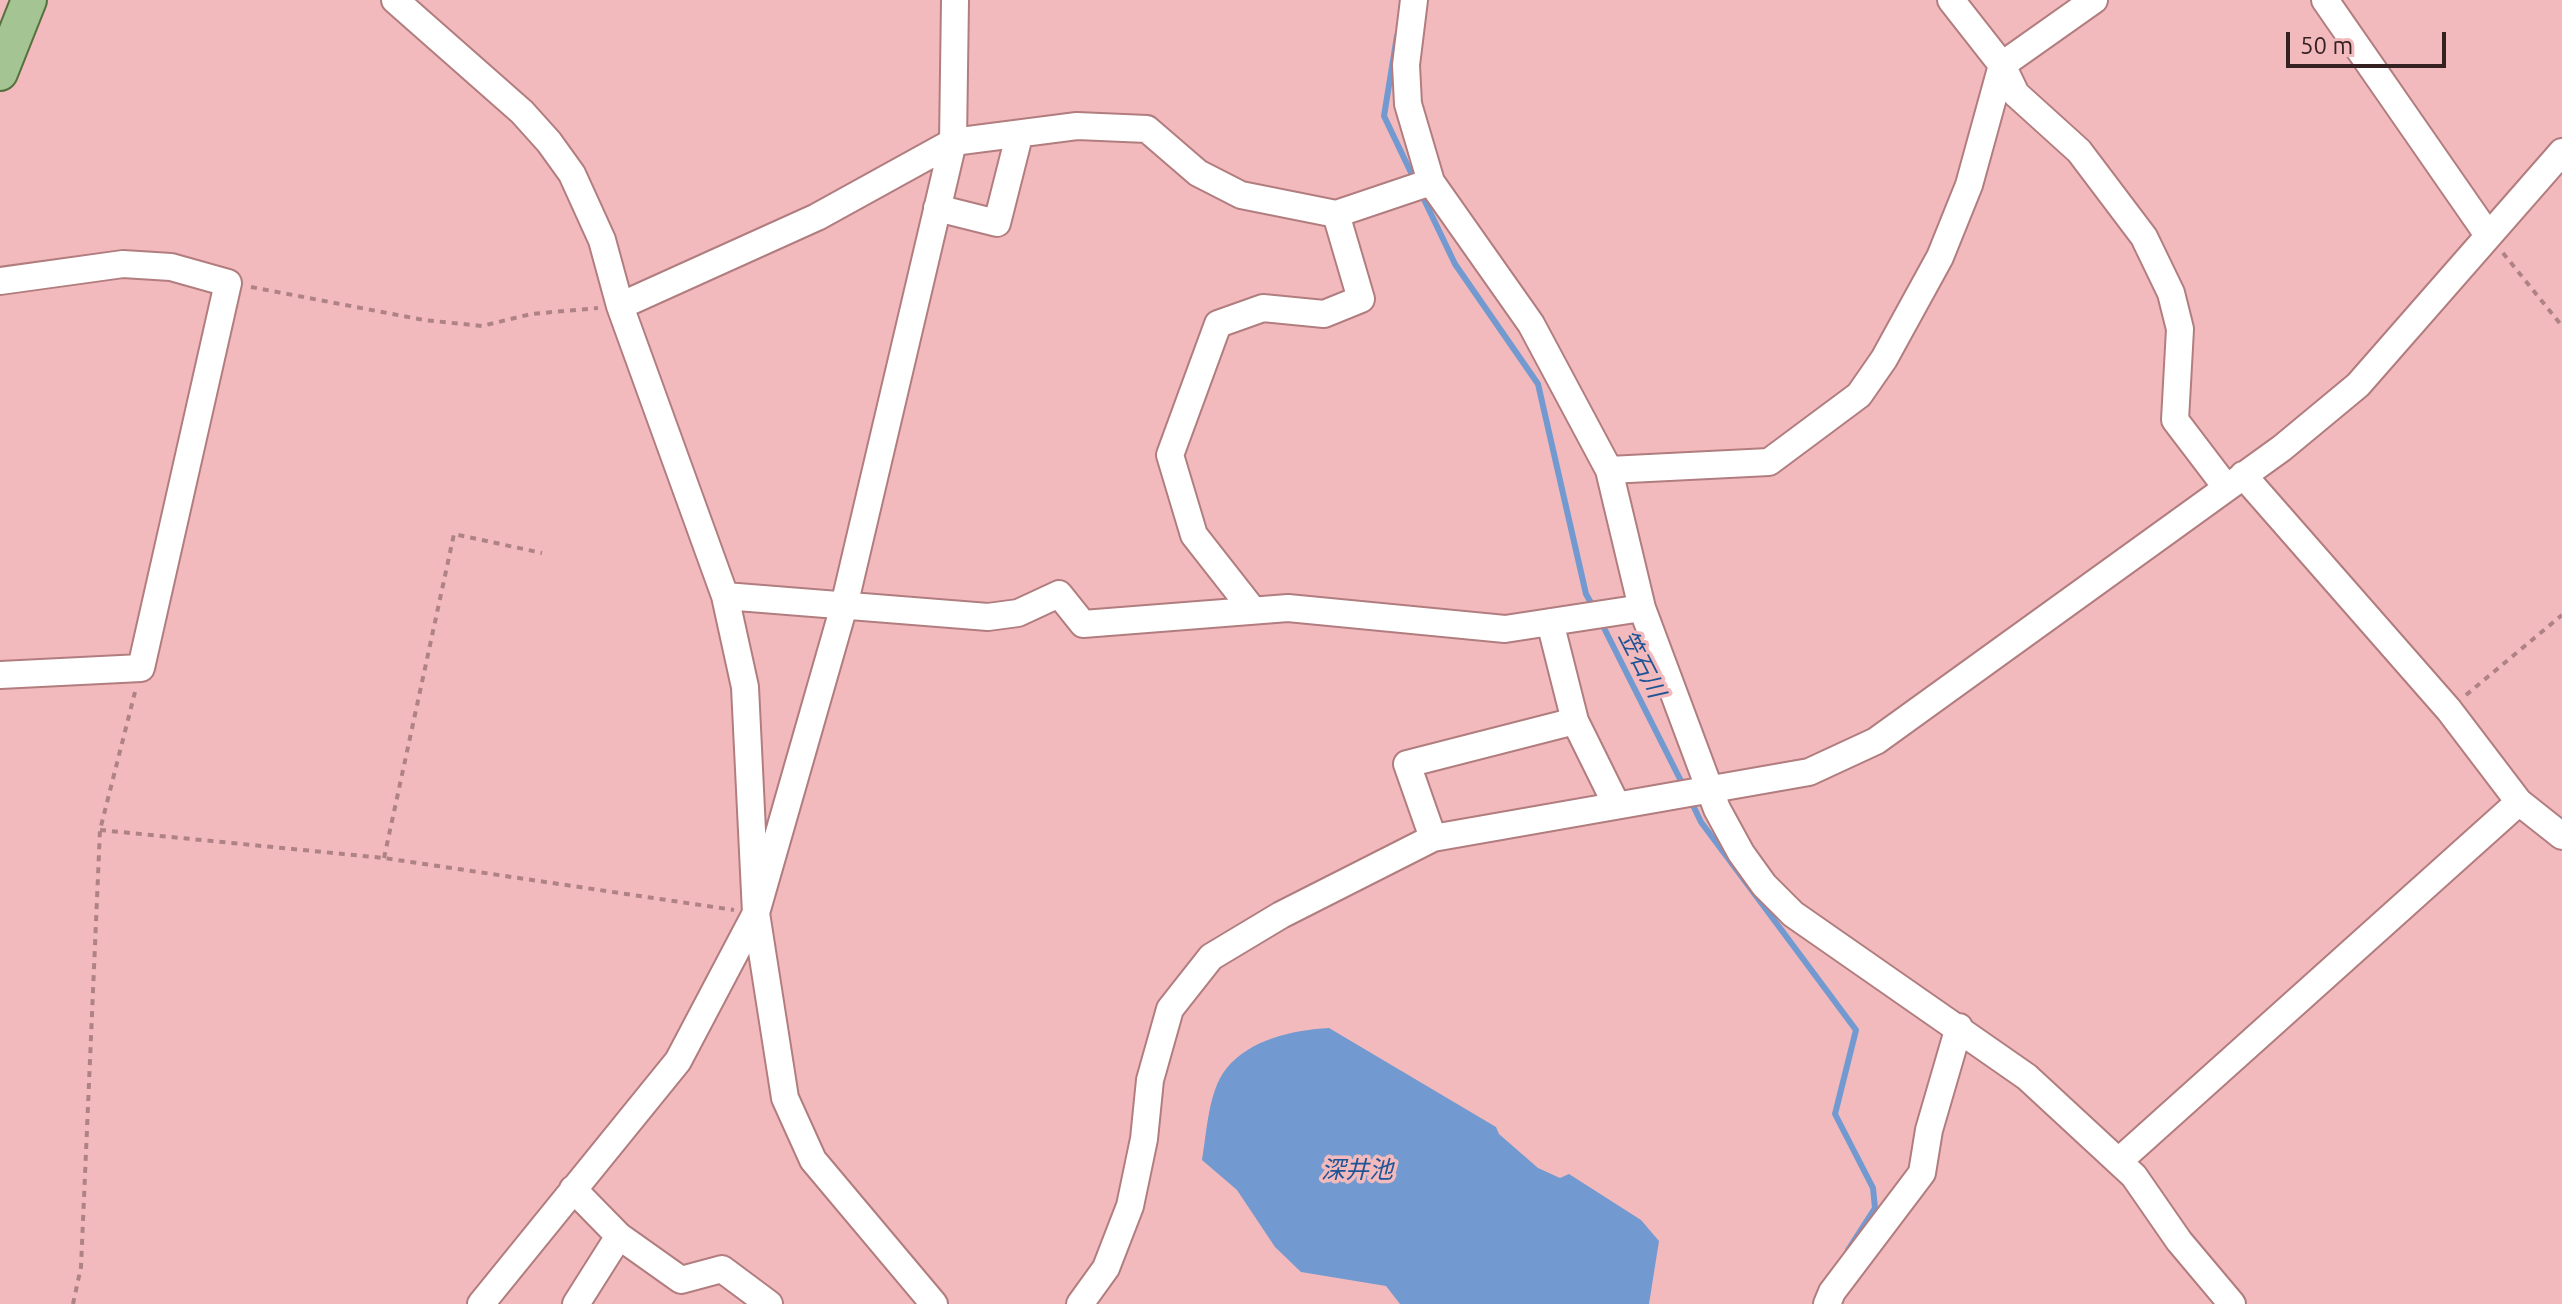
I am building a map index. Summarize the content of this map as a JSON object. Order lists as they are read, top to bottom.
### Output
{
  "water": ["笠石川", "深井池"],
  "scale_bar": "50 m"
}
